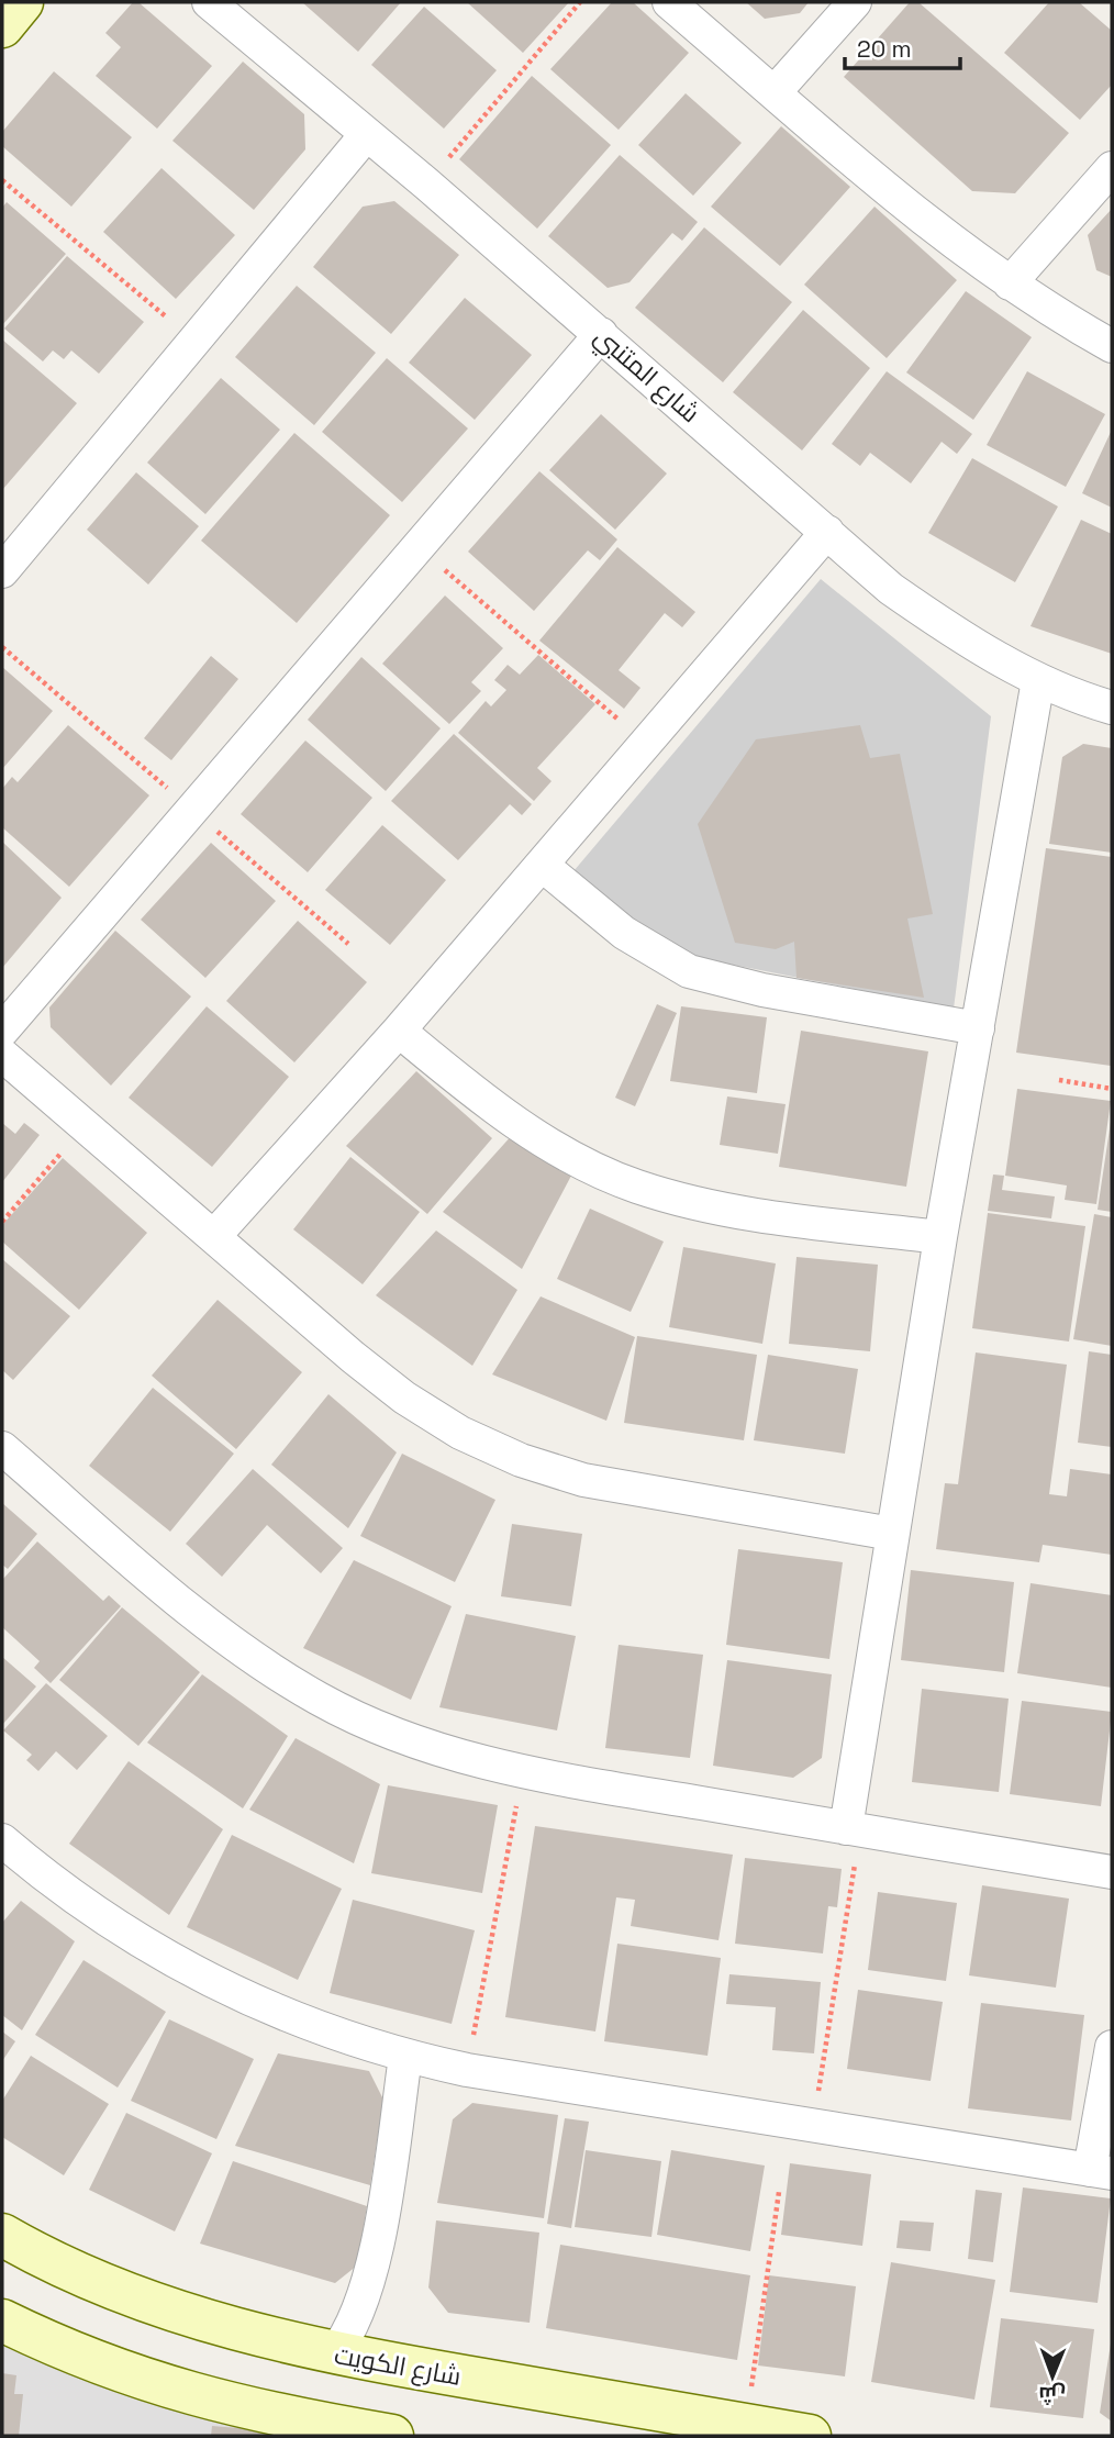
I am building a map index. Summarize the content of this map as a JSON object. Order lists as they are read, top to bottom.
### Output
{
  "streets": {
    "main road": ["شارع الكويت"],
    "street": ["شارع المتنبي"]
  },
  "scale_bar": "20 m",
  "north": "bottom"
}
